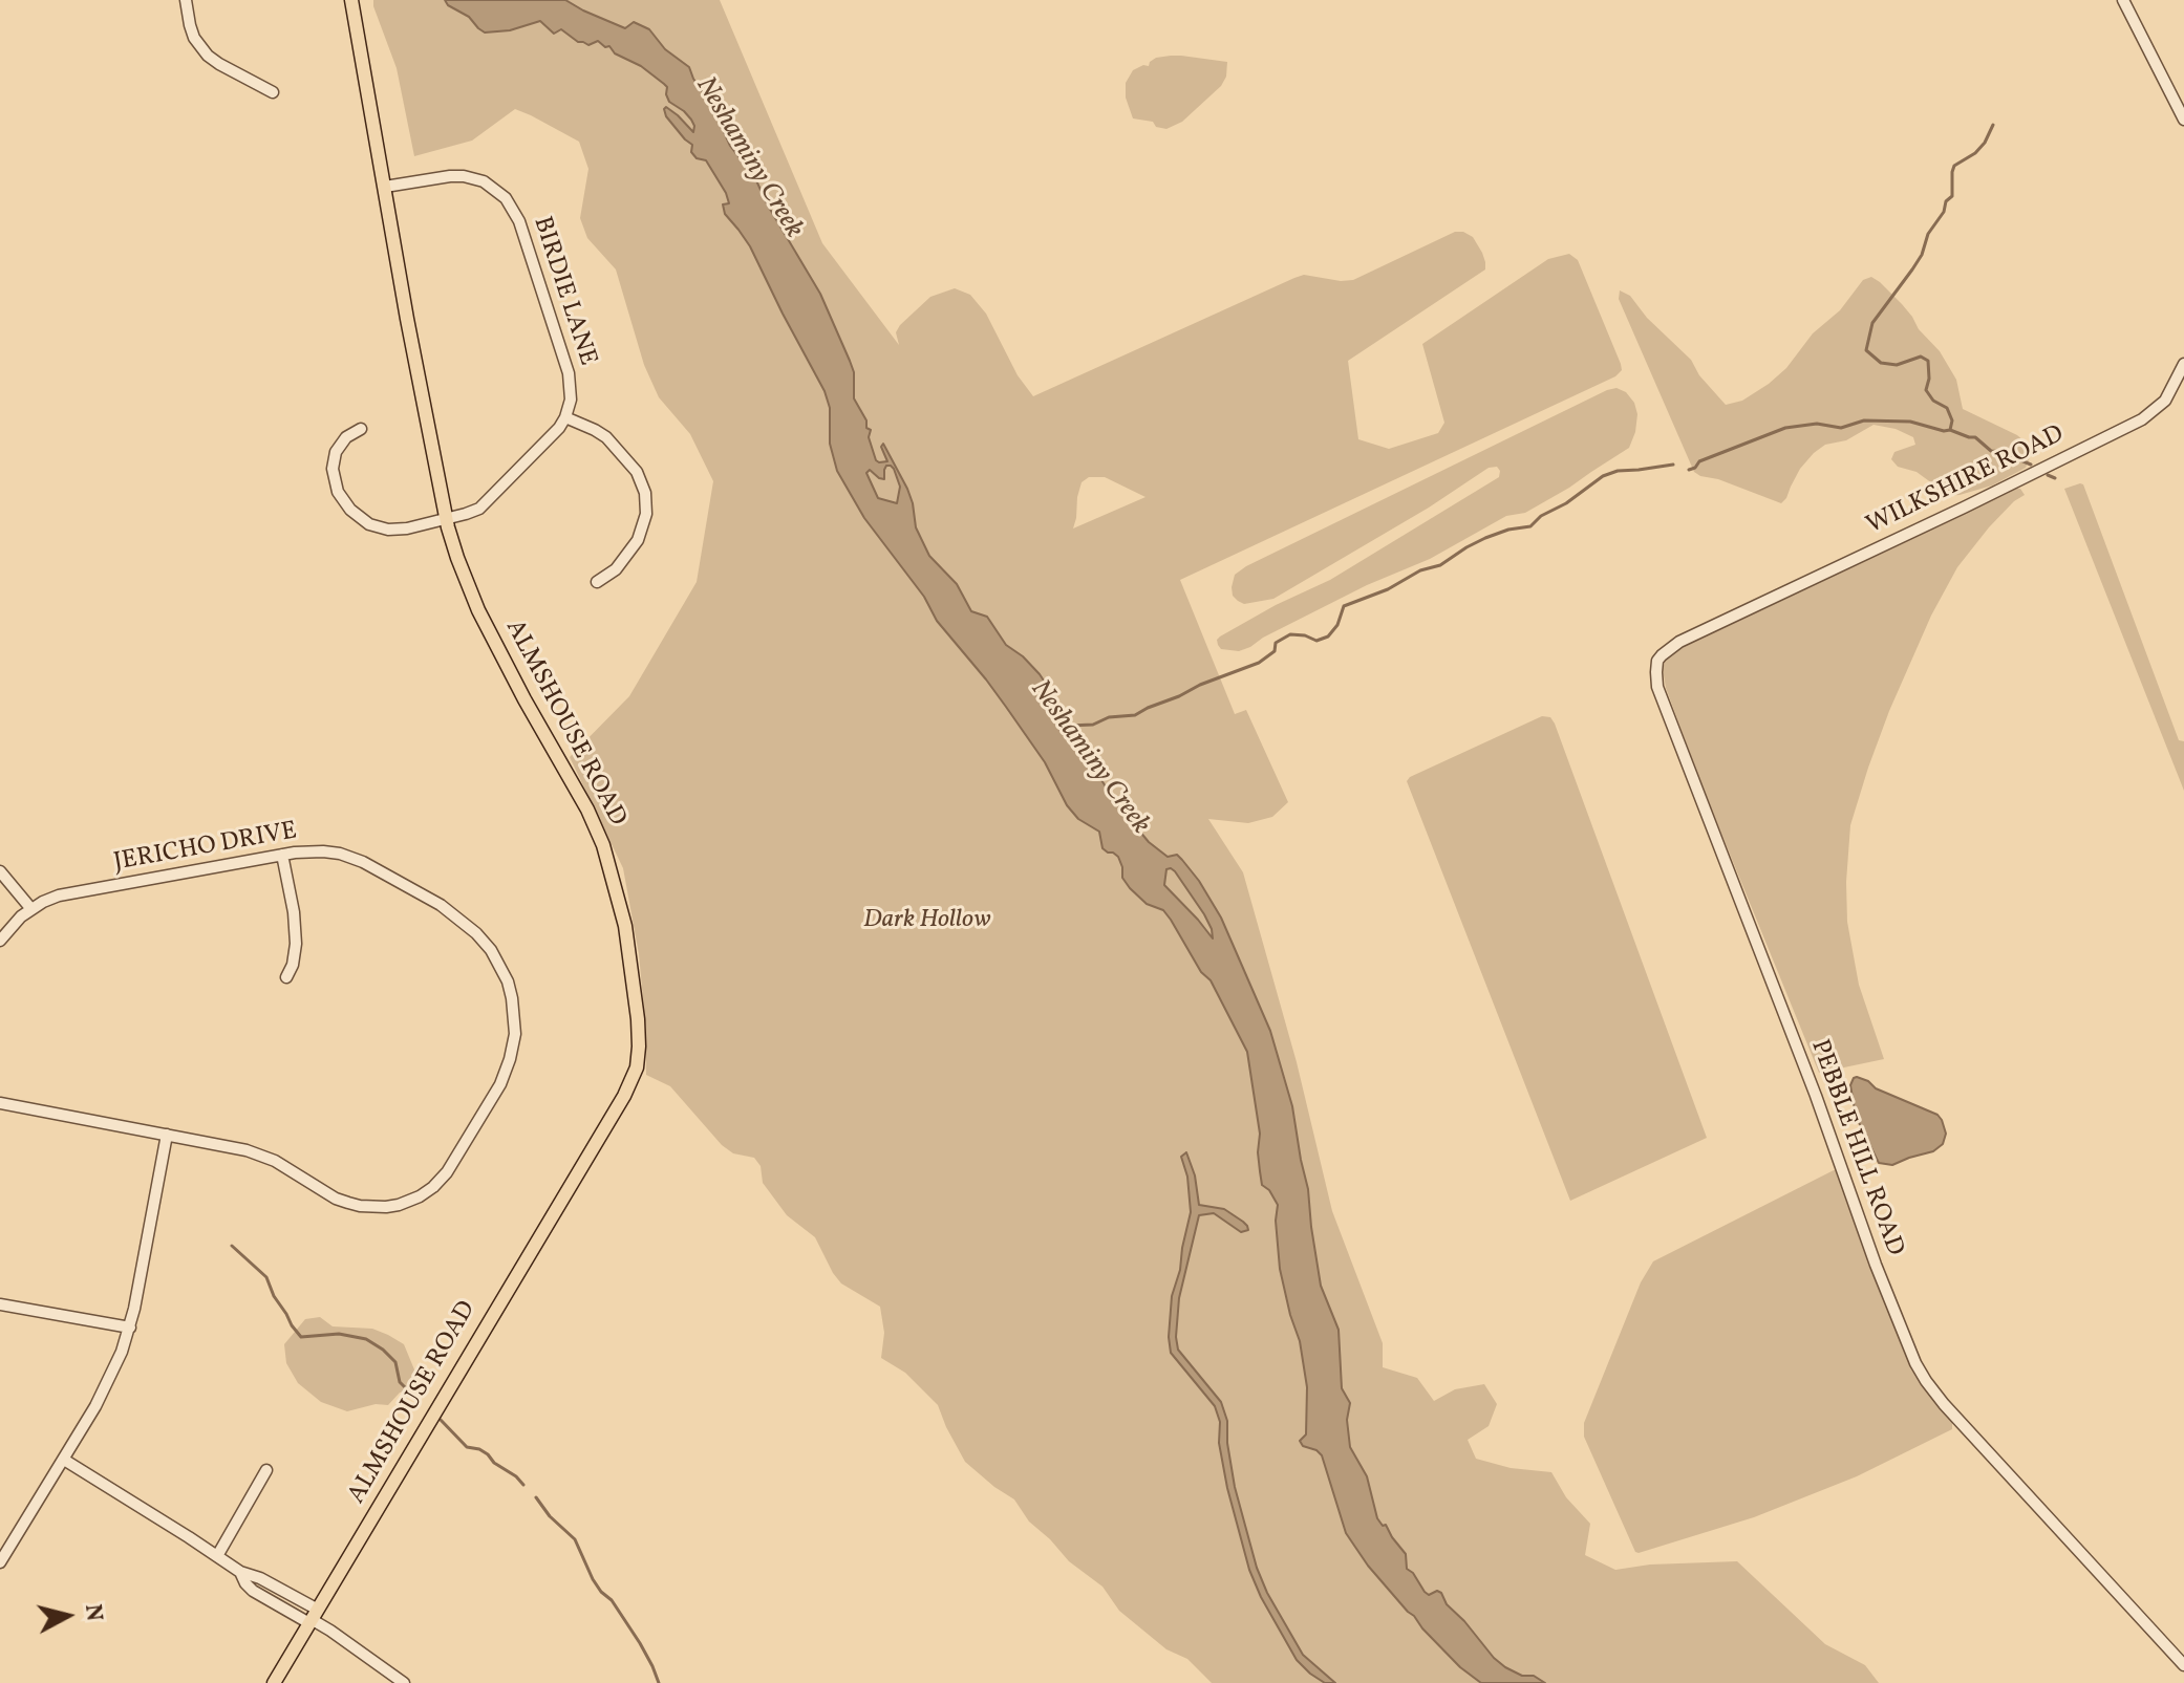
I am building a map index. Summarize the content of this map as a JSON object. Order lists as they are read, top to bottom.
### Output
{
  "streets": {
    "main road": ["ALMSHOUSE ROAD"],
    "street": [
      "BIRDIE LANE",
      "WILKSHIRE ROAD",
      "JERICHO DRIVE",
      "PEBBLE HILL ROAD"
    ]
  },
  "crossings": [
    ["BIRDIE LANE", "ALMSHOUSE ROAD"],
    ["WILKSHIRE ROAD", "PEBBLE HILL ROAD"]
  ],
  "water": ["Neshaminy Creek"],
  "parks": ["Dark Hollow"],
  "north": "right"
}
